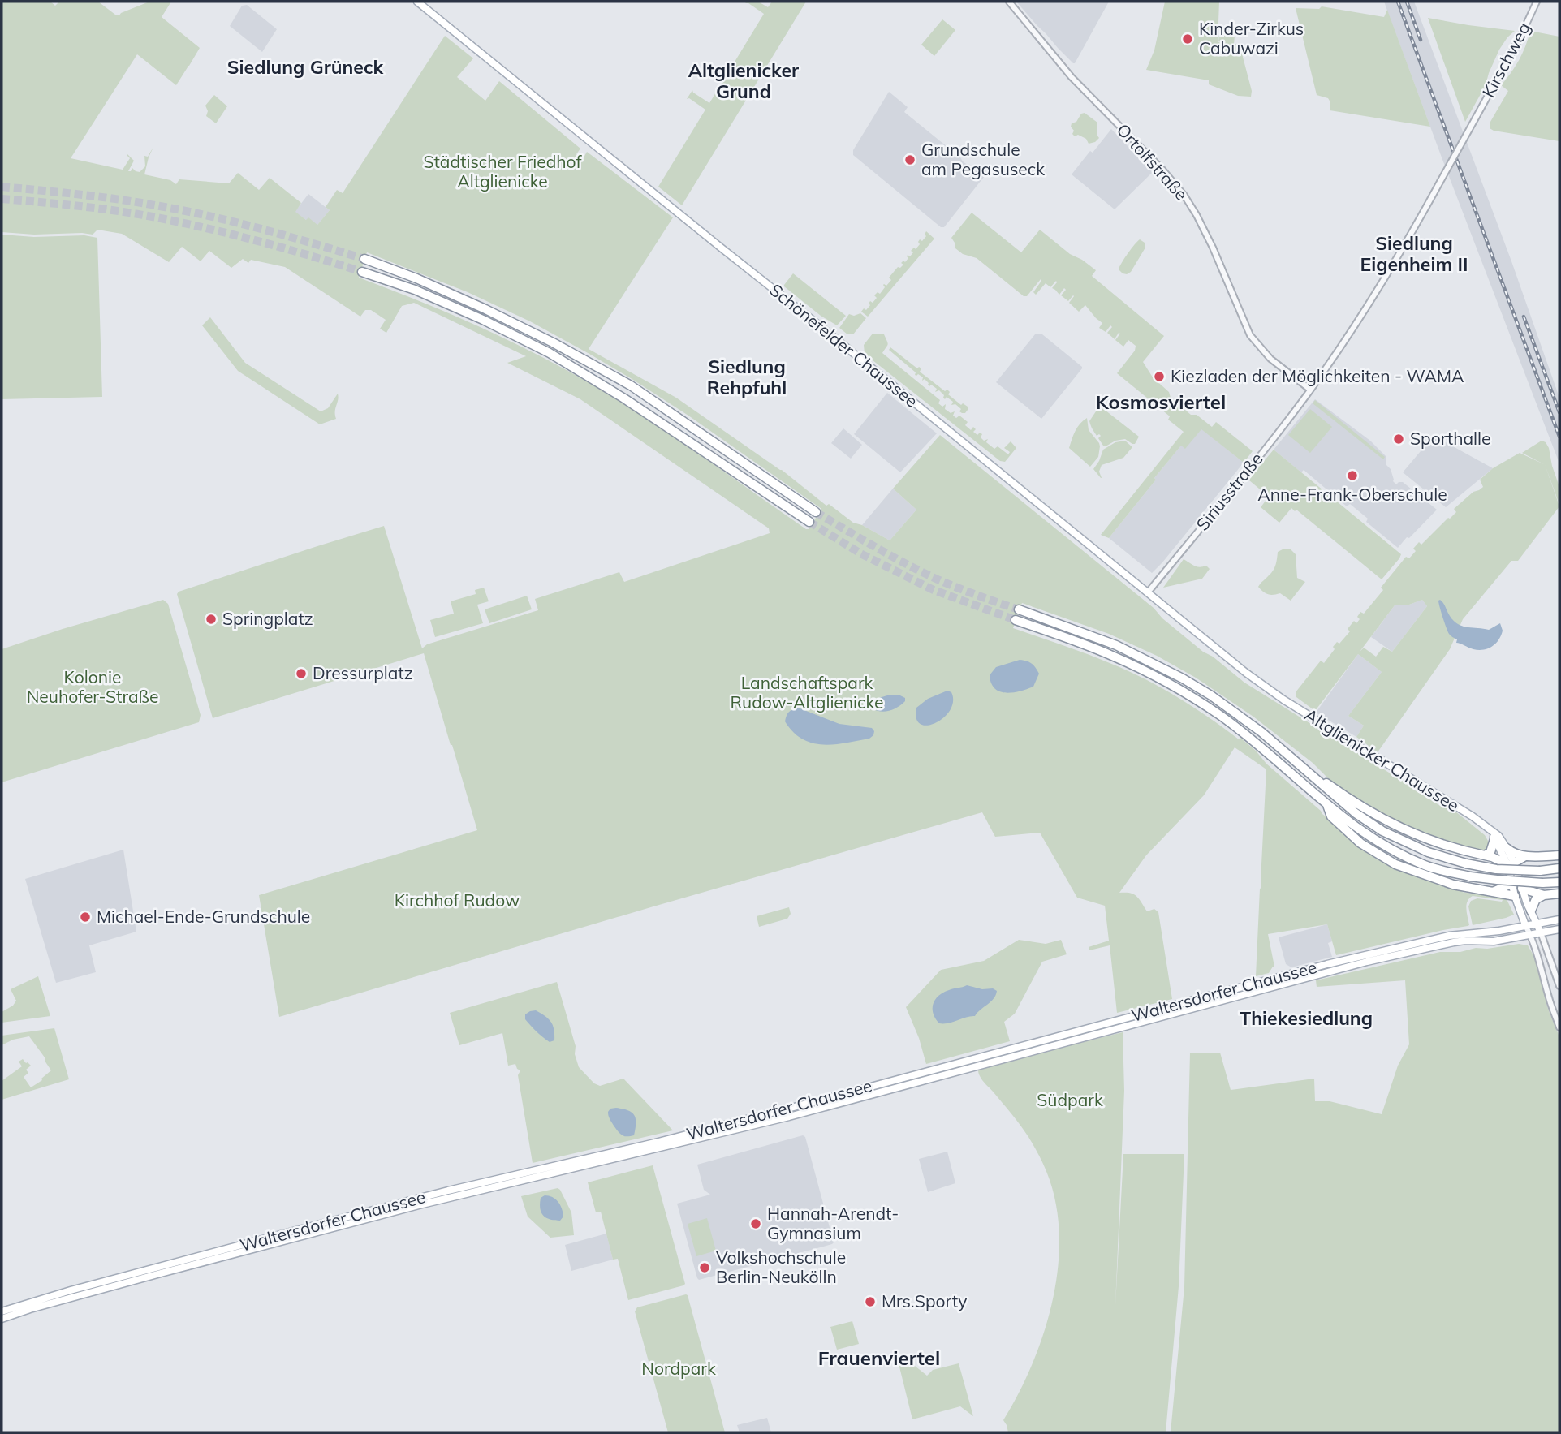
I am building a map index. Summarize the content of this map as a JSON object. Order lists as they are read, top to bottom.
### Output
{
  "streets": {
    "main road": ["Schönefelder Chaussee", "Altglienicker Chaussee", "Waltersdorfer Chaussee"],
    "street": ["Kirschweg", "Ortolfstraße", "Siriusstraße"]
  },
  "crossings": [
    ["Kirschweg", "Siriusstraße"],
    ["Ortolfstraße", "Siriusstraße"],
    ["Schönefelder Chaussee", "Siriusstraße"],
    ["Schönefelder Chaussee", "Altglienicker Chaussee"],
    ["Altglienicker Chaussee", "Waltersdorfer Chaussee"]
  ],
  "districts": [
    "Siedlung Grüneck",
    "Altglienicker Grund",
    "Siedlung Eigenheim II",
    "Siedlung Rehpfuhl",
    "Kosmosviertel",
    "Thiekesiedlung",
    "Frauenviertel"
  ],
  "parks": [
    "Städtischer Friedhof Altglienicke",
    "Kolonie Neuhofer-Straße",
    "Landschaftspark Rudow-Altglienicke",
    "Kirchhof Rudow",
    "Südpark",
    "Nordpark"
  ],
  "places": [
    "Kinder-Zirkus Cabuwazi",
    "Grundschule am Pegasuseck",
    "Kiezladen der Möglichkeiten - WAMA",
    "Sporthalle",
    "Anne-Frank-Oberschule",
    "Springplatz",
    "Dressurplatz",
    "Michael-Ende-Grundschule",
    "Hannah-Arendt- Gymnasium",
    "Volkshochschule Berlin-Neukölln",
    "Mrs.Sporty"
  ]
}
